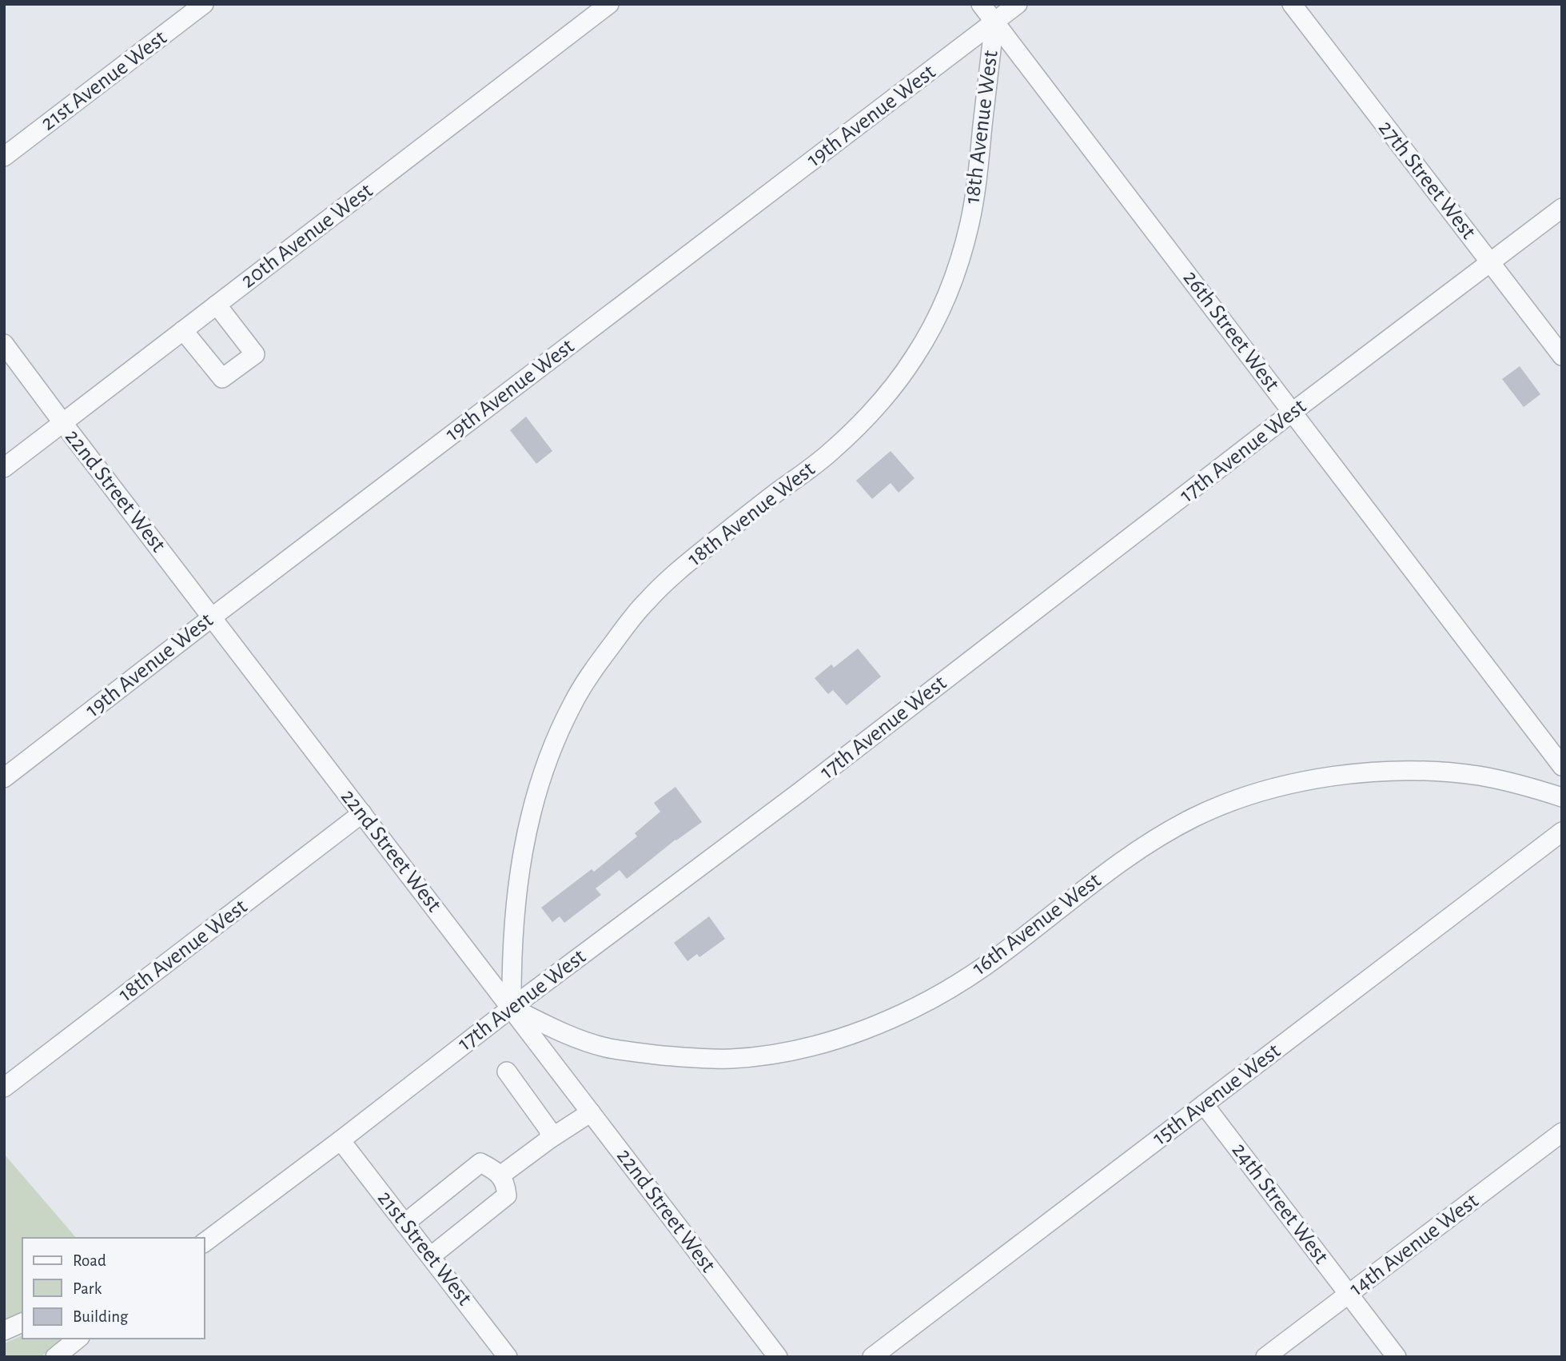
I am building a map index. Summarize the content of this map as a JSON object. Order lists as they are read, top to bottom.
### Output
{
  "streets": {
    "street": [
      "21st Avenue West",
      "19th Avenue West",
      "18th Avenue West",
      "27th Street West",
      "20th Avenue West",
      "26th Street West",
      "17th Avenue West",
      "22nd Street West",
      "16th Avenue West",
      "15th Avenue West",
      "24th Street West",
      "14th Avenue West",
      "21st Street West"
    ]
  },
  "crossings": [
    ["19th Avenue West", "18th Avenue West"],
    ["19th Avenue West", "26th Street West"],
    ["19th Avenue West", "22nd Street West"],
    ["18th Avenue West", "26th Street West"],
    ["18th Avenue West", "17th Avenue West"],
    ["18th Avenue West", "22nd Street West"],
    ["18th Avenue West", "16th Avenue West"],
    ["27th Street West", "17th Avenue West"],
    ["20th Avenue West", "22nd Street West"],
    ["26th Street West", "17th Avenue West"],
    ["17th Avenue West", "22nd Street West"],
    ["17th Avenue West", "16th Avenue West"],
    ["17th Avenue West", "21st Street West"],
    ["22nd Street West", "16th Avenue West"],
    ["15th Avenue West", "24th Street West"],
    ["24th Street West", "14th Avenue West"]
  ],
  "legend": ["Road", "Park", "Building"]
}
